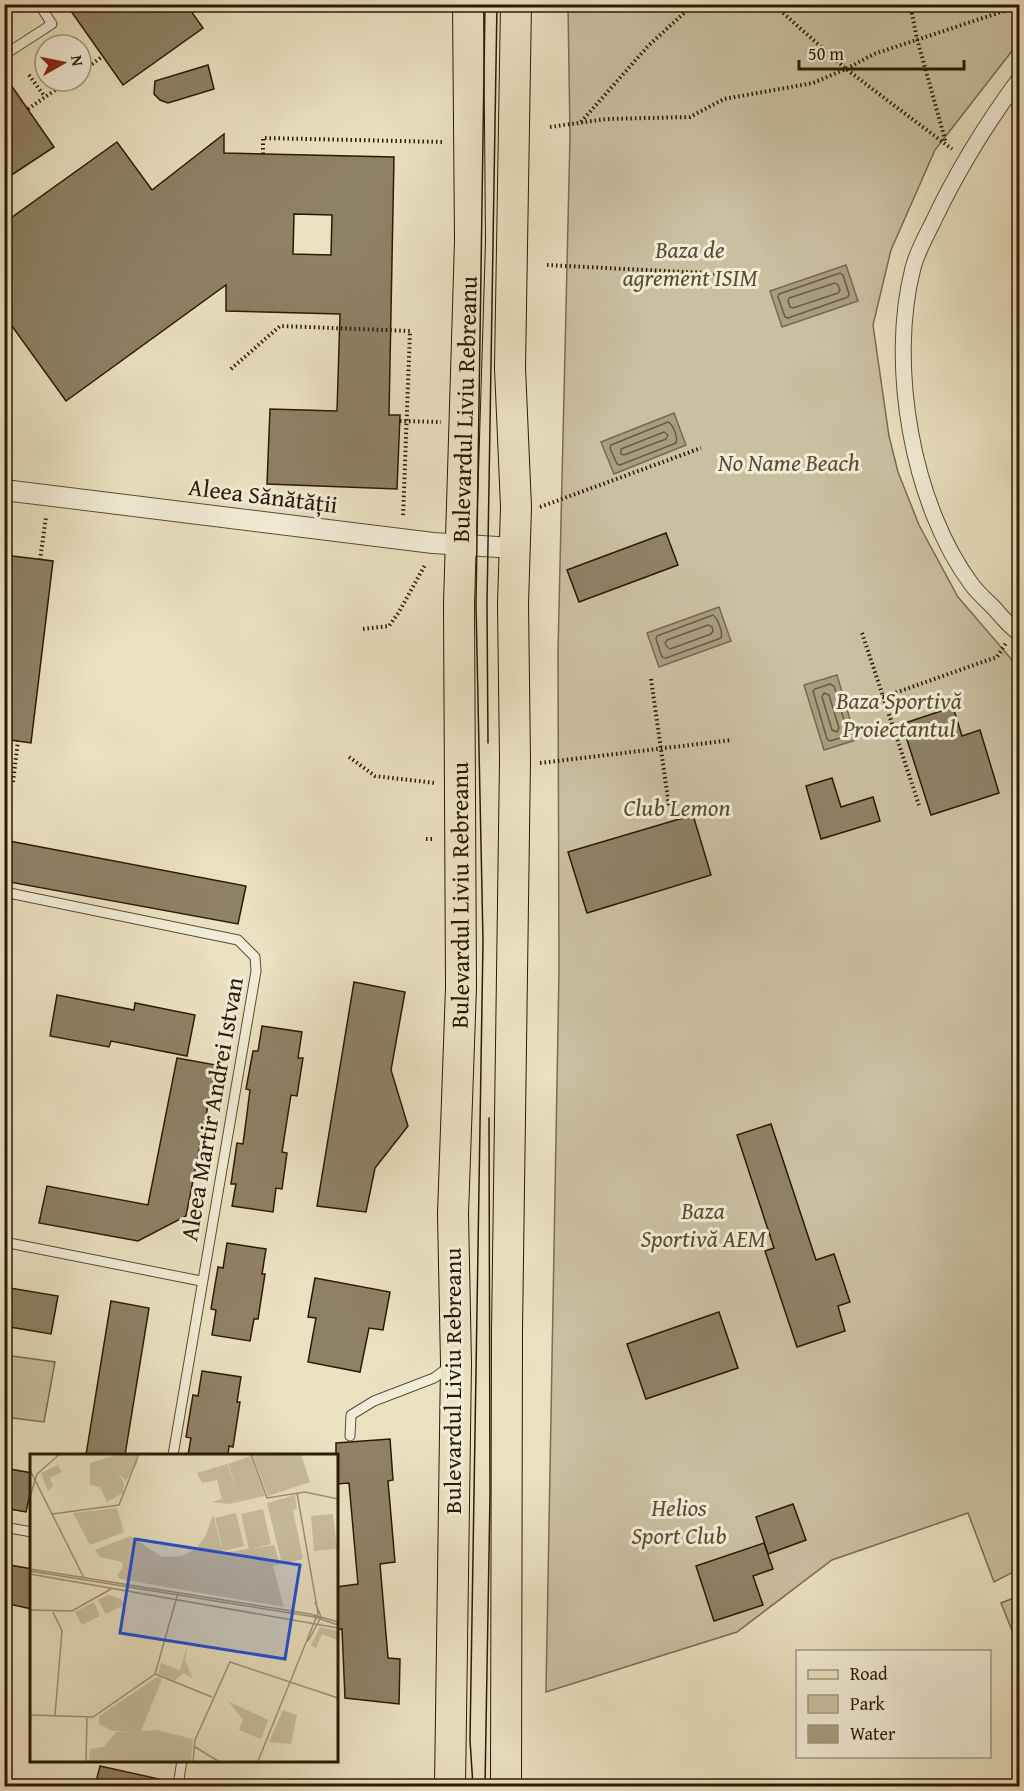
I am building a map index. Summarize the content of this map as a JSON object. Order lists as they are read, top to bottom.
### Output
{
  "streets": {
    "main road": ["Bulevardul Liviu Rebreanu"],
    "street": ["Aleea Sănătății"],
    "lane": ["Aleea Martir Andrei Istvan"]
  },
  "crossings": [
    ["Bulevardul Liviu Rebreanu", "Aleea Sănătății"]
  ],
  "parks": [
    "Baza de agrement ISIM",
    "No Name Beach",
    "Baza Sportivă Proiectantul",
    "Club Lemon",
    "Baza Sportivă AEM",
    "Helios Sport Club"
  ],
  "legend": ["Road", "Park", "Water"],
  "scale_bar": "50 m",
  "north": "right"
}
